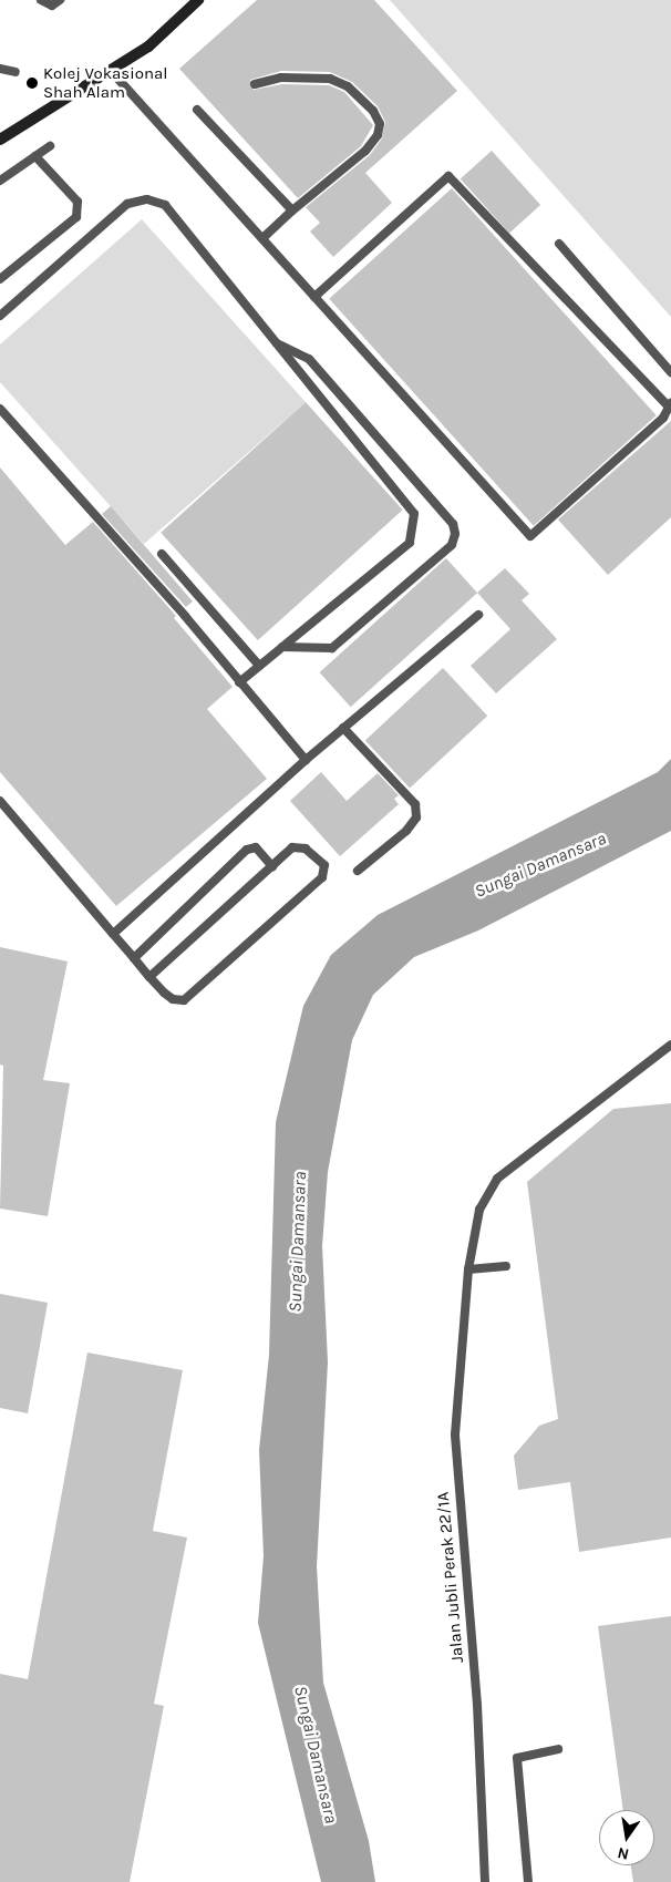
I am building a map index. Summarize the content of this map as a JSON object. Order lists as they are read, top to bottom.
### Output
{
  "streets": {
    "lane": ["Jalan Jubli Perak 22/1A"]
  },
  "water": ["Sungai Damansara"],
  "places": ["Kolej Vokasional Shah Alam"],
  "north": "bottom"
}
